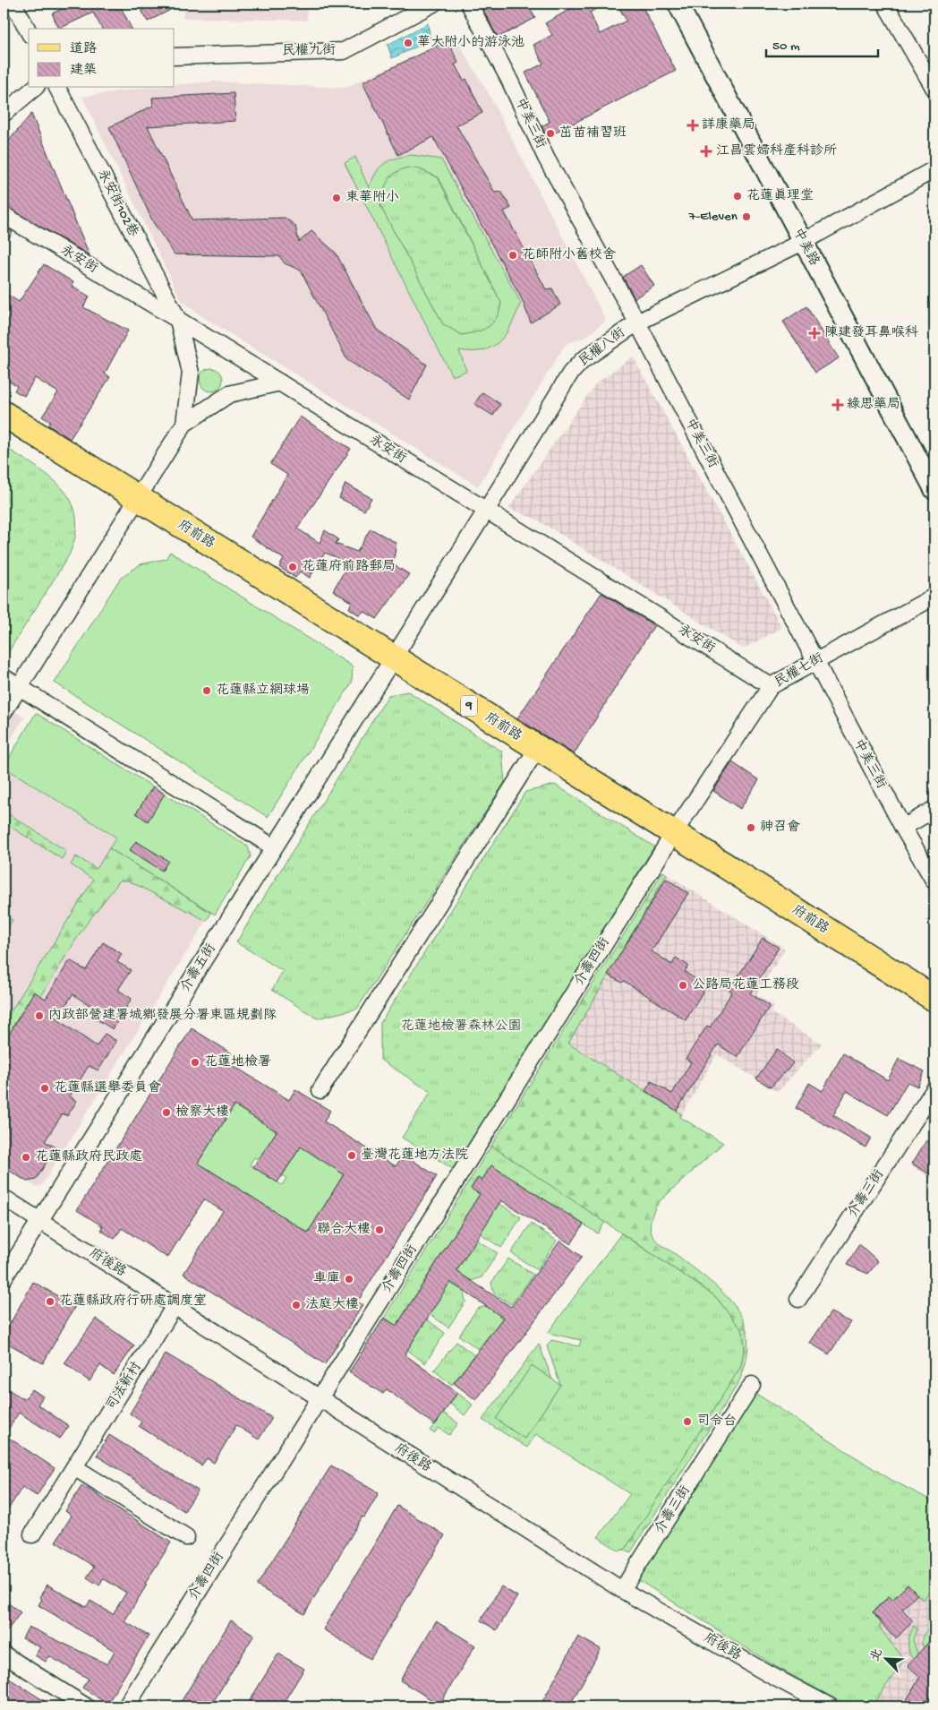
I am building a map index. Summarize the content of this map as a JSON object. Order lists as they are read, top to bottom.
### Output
{
  "streets": {
    "main road": ["府前路", "9"],
    "street": [
      "民權九街",
      "中美三街",
      "永安街102巷",
      "中美路",
      "永安街",
      "民權八街",
      "民權七街",
      "介壽四街",
      "介壽五街",
      "介壽三街",
      "府後路",
      "司法新村"
    ]
  },
  "crossings": [
    ["中美三街", "民權八街"],
    ["中美三街", "民權七街"],
    ["永安街102巷", "永安街"],
    ["中美路", "民權八街"],
    ["永安街", "民權八街"],
    ["永安街", "民權七街"],
    ["民權八街", "府前路"],
    ["民權八街", "介壽五街"],
    ["府前路", "民權七街"],
    ["府前路", "介壽四街"],
    ["府前路", "介壽五街"],
    ["民權七街", "介壽四街"],
    ["介壽四街", "府後路"],
    ["介壽五街", "府後路"],
    ["介壽三街", "府後路"],
    ["府後路", "司法新村"]
  ],
  "parks": ["花蓮地檢署森林公園"],
  "places": {
    "other": [
      "華大附小的游泳池",
      "茁苗補習班",
      "花蓮真理堂",
      "東華附小",
      "7-Eleven",
      "花師附小舊校舍",
      "花蓮府前路郵局",
      "花蓮縣立網球場",
      "神召會",
      "公路局花蓮工務段",
      "內政部營建署城鄉發展分署東區規劃隊",
      "花蓮地檢署",
      "花蓮縣選舉委員會",
      "檢察大樓",
      "臺灣花蓮地方法院",
      "花蓮縣政府民政處",
      "聯合大樓",
      "車庫",
      "花蓮縣政府行研處調度室",
      "法庭大樓",
      "司令台"
    ],
    "health": [
      "詳康藥局",
      "江昌雲婦科產科診所",
      "陳建發耳鼻喉科",
      "綠思藥局"
    ]
  },
  "legend": ["道路", "建築"],
  "scale_bar": "50 m",
  "north": "top left"
}
